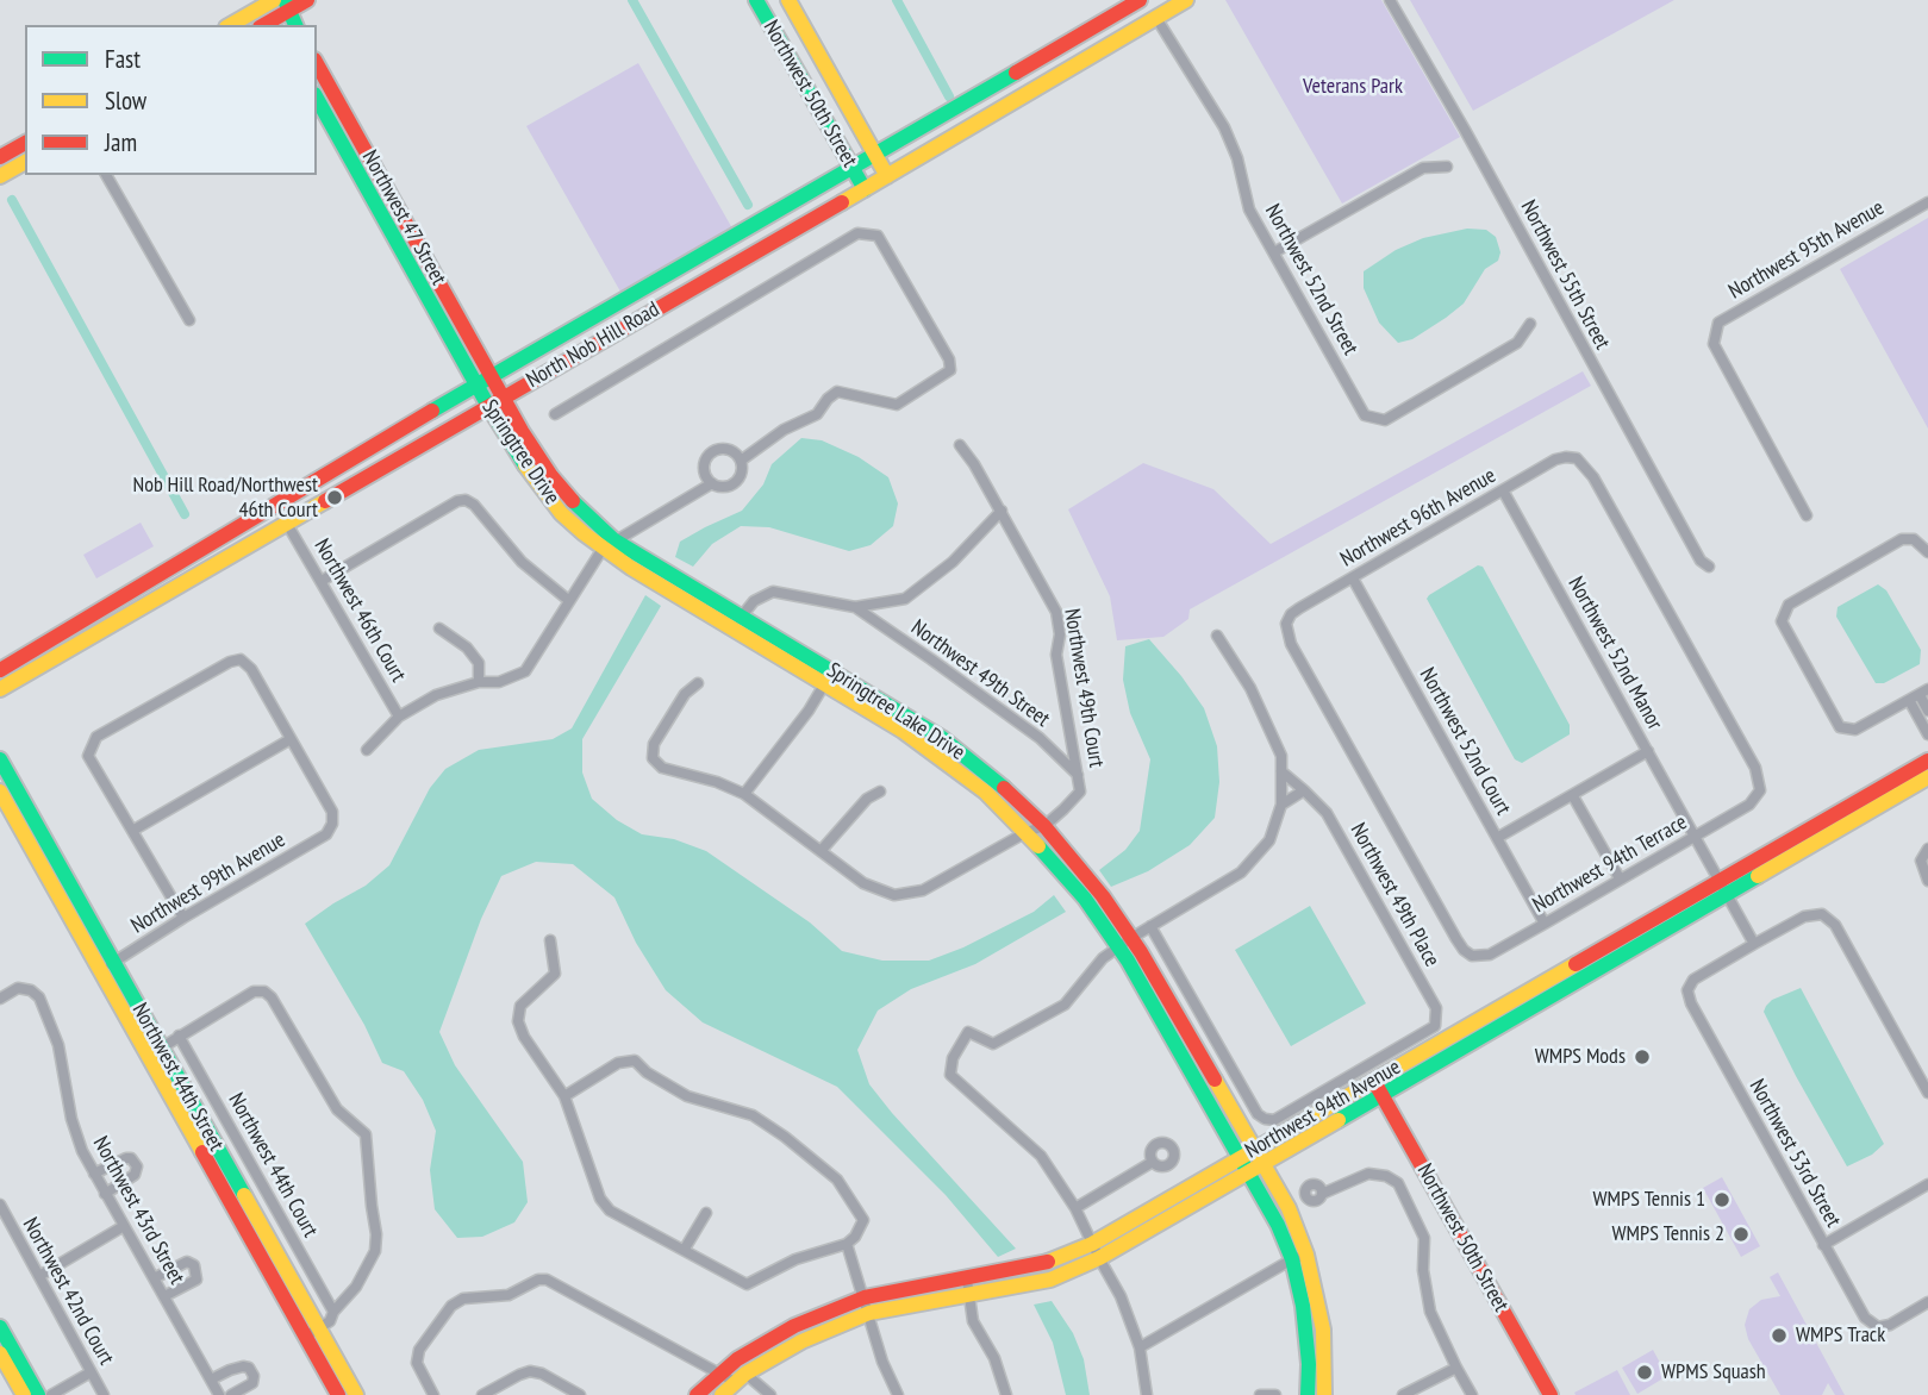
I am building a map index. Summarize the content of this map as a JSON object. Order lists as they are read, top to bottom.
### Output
{
  "streets": {
    "street": [
      "Northwest 50th Street",
      "Northwest 47 Street",
      "Northwest 95th Avenue",
      "Northwest 55th Street",
      "Northwest 52nd Street",
      "North Nob Hill Road",
      "Springtree Drive",
      "Northwest 96th Avenue",
      "Northwest 46th Court",
      "Northwest 52nd Manor",
      "Northwest 49th Street",
      "Northwest 49th Court",
      "Springtree Lake Drive",
      "Northwest 52nd Court",
      "Northwest 94th Terrace",
      "Northwest 99th Avenue",
      "Northwest 49th Place",
      "Northwest 44th Street",
      "Northwest 94th Avenue",
      "Northwest 53rd Street",
      "Northwest 44th Court",
      "Northwest 43rd Street",
      "Northwest 42nd Court"
    ]
  },
  "crossings": [
    ["Northwest 50th Street", "North Nob Hill Road"],
    ["Northwest 50th Street", "Northwest 94th Avenue"],
    ["Northwest 47 Street", "North Nob Hill Road"],
    ["Northwest 47 Street", "Springtree Drive"],
    ["Northwest 47 Street", "Springtree Lake Drive"],
    ["Northwest 52nd Street", "North Nob Hill Road"],
    ["North Nob Hill Road", "Springtree Drive"],
    ["North Nob Hill Road", "Northwest 46th Court"],
    ["North Nob Hill Road", "Springtree Lake Drive"],
    ["Springtree Drive", "Springtree Lake Drive"],
    ["Northwest 96th Avenue", "Northwest 52nd Manor"],
    ["Northwest 96th Avenue", "Northwest 52nd Court"],
    ["Northwest 96th Avenue", "Northwest 94th Terrace"],
    ["Northwest 52nd Manor", "Northwest 94th Terrace"],
    ["Northwest 52nd Manor", "Northwest 94th Avenue"],
    ["Northwest 52nd Manor", "Northwest 53rd Street"],
    ["Northwest 49th Street", "Northwest 49th Court"],
    ["Northwest 49th Court", "Springtree Lake Drive"],
    ["Springtree Lake Drive", "Northwest 94th Avenue"],
    ["Northwest 52nd Court", "Northwest 94th Terrace"],
    ["Northwest 99th Avenue", "Northwest 44th Street"]
  ],
  "parks": ["Veterans Park"],
  "places": [
    "Nob Hill Road/Northwest 46th Court",
    "WMPS Mods",
    "WMPS Tennis 1",
    "WMPS Tennis 2",
    "WMPS Track",
    "WPMS Squash"
  ],
  "legend": ["Fast", "Slow", "Jam"]
}
